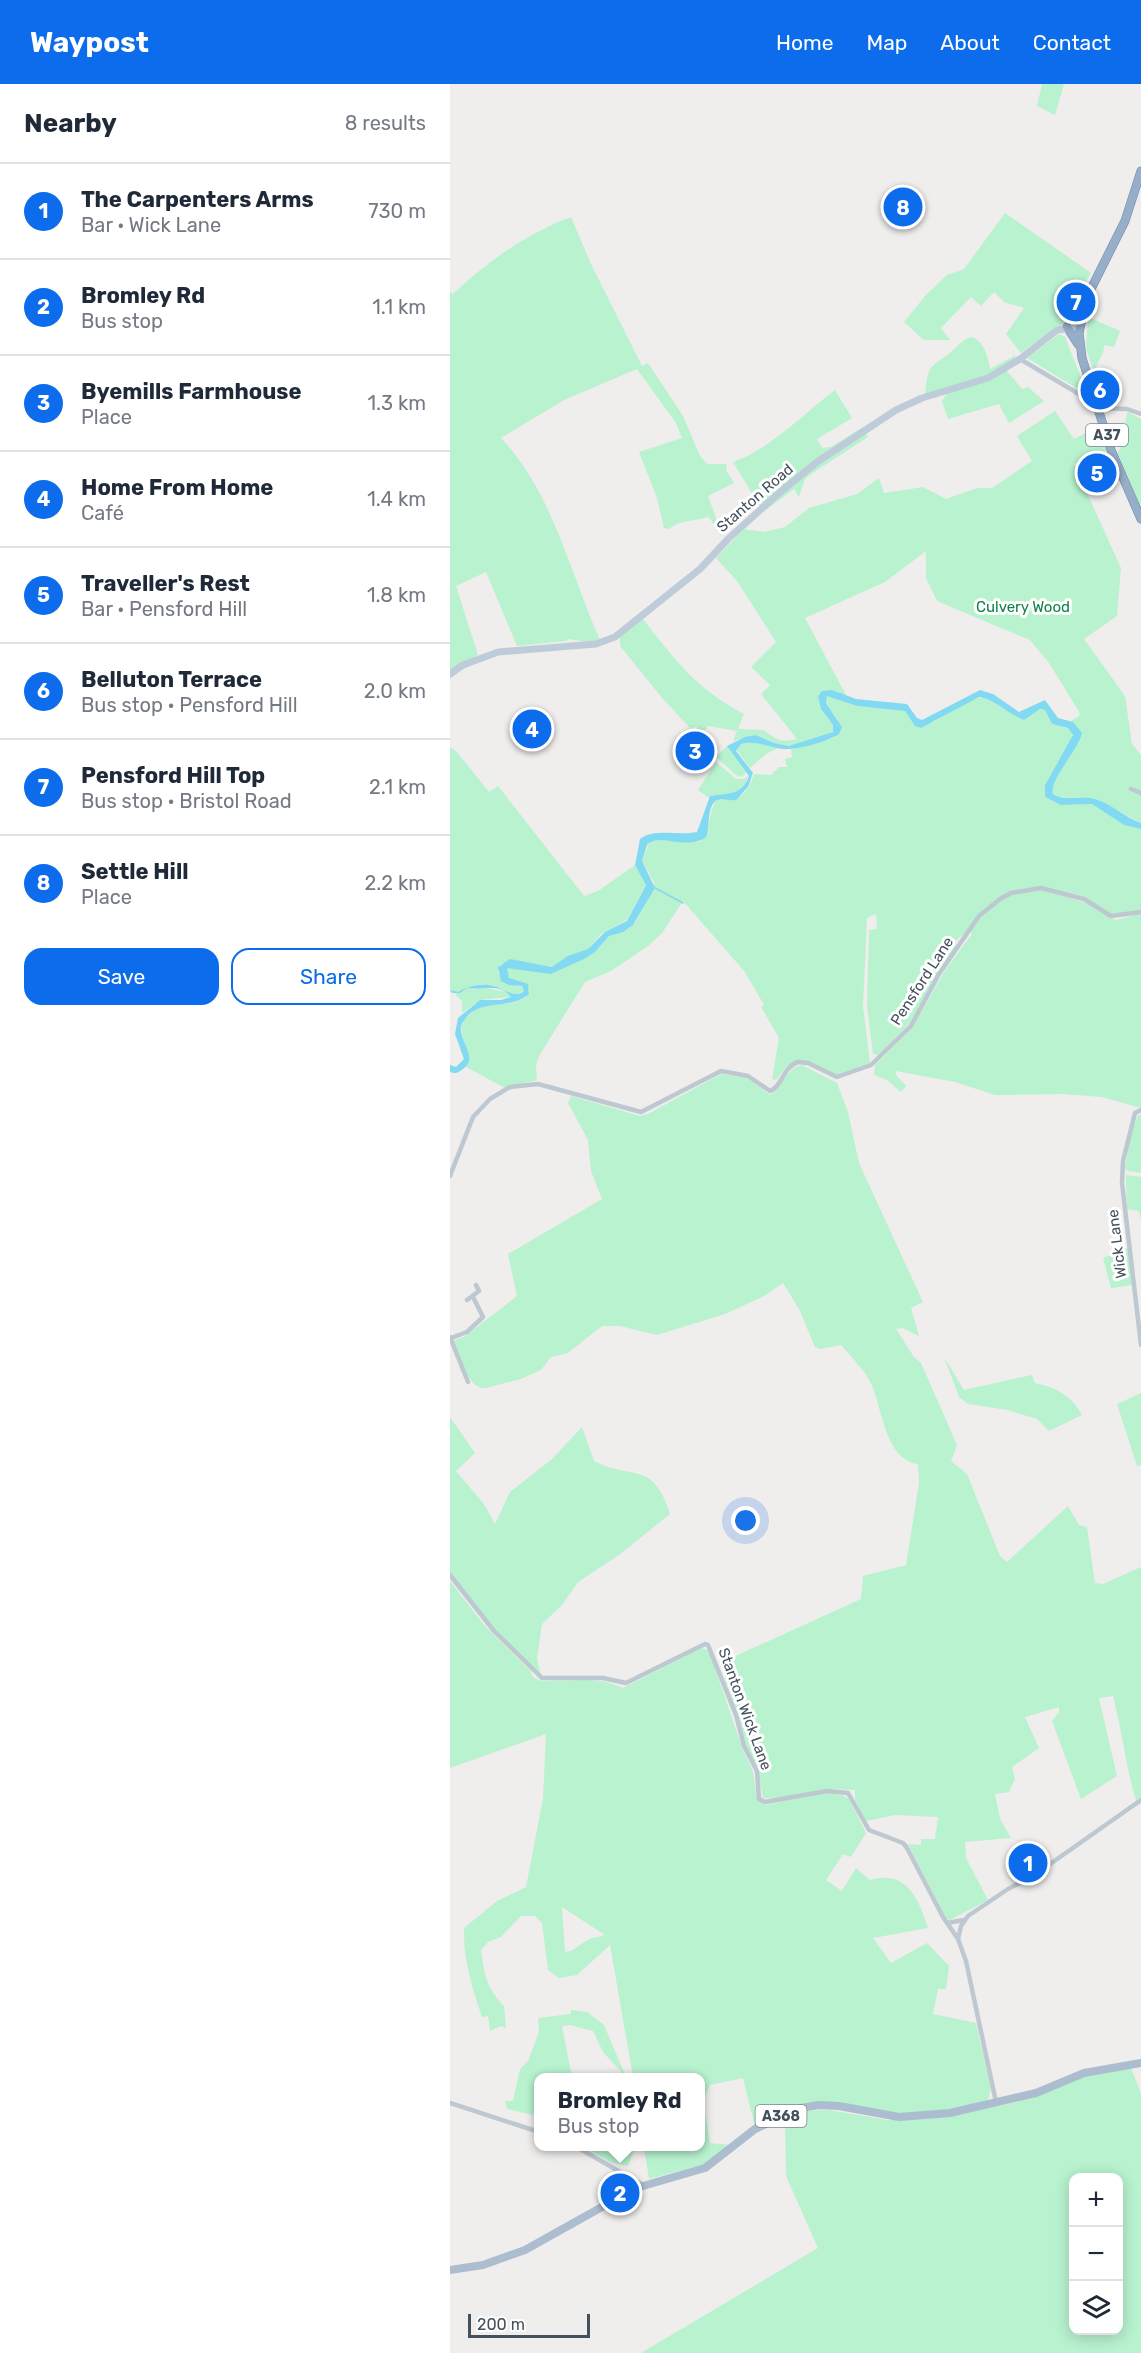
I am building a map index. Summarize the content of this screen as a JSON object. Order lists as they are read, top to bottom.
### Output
{
  "streets": {
    "highway": ["A37"],
    "main road": ["Stanton Road", "A368"],
    "street": ["Pensford Lane", "Wick Lane", "Stanton Wick Lane"]
  },
  "parks": ["Culvery Wood"],
  "scale_bar": "200 m",
  "page": {
    "header": "Waypost",
    "nav": [
      "Home",
      "Map",
      "About",
      "Contact"
    ],
    "heading": ["Nearby", "8 results"],
    "list": [
      {
        "mark": "1",
        "name": "The Carpenters Arms",
        "note": "Bar · Wick Lane",
        "value": "730 m"
      },
      {
        "mark": "2",
        "name": "Bromley Rd",
        "note": "Bus stop",
        "value": "1.1 km"
      },
      {
        "mark": "3",
        "name": "Byemills Farmhouse",
        "note": "Place",
        "value": "1.3 km"
      },
      {
        "mark": "4",
        "name": "Home From Home",
        "note": "Café",
        "value": "1.4 km"
      },
      {
        "mark": "5",
        "name": "Traveller's Rest",
        "note": "Bar · Pensford Hill",
        "value": "1.8 km"
      },
      {
        "mark": "6",
        "name": "Belluton Terrace",
        "note": "Bus stop · Pensford Hill",
        "value": "2.0 km"
      },
      {
        "mark": "7",
        "name": "Pensford Hill Top",
        "note": "Bus stop · Bristol Road",
        "value": "2.1 km"
      },
      {
        "mark": "8",
        "name": "Settle Hill",
        "note": "Place",
        "value": "2.2 km"
      }
    ],
    "pins": [
      "8",
      "7",
      "6",
      "5",
      "4",
      "3",
      "1",
      "2"
    ],
    "buttons": ["Save", "Share"],
    "popup": ["Bromley Rd", "Bus stop"],
    "map_buttons": ["+", "−"],
    "scale": "200 m"
  }
}
